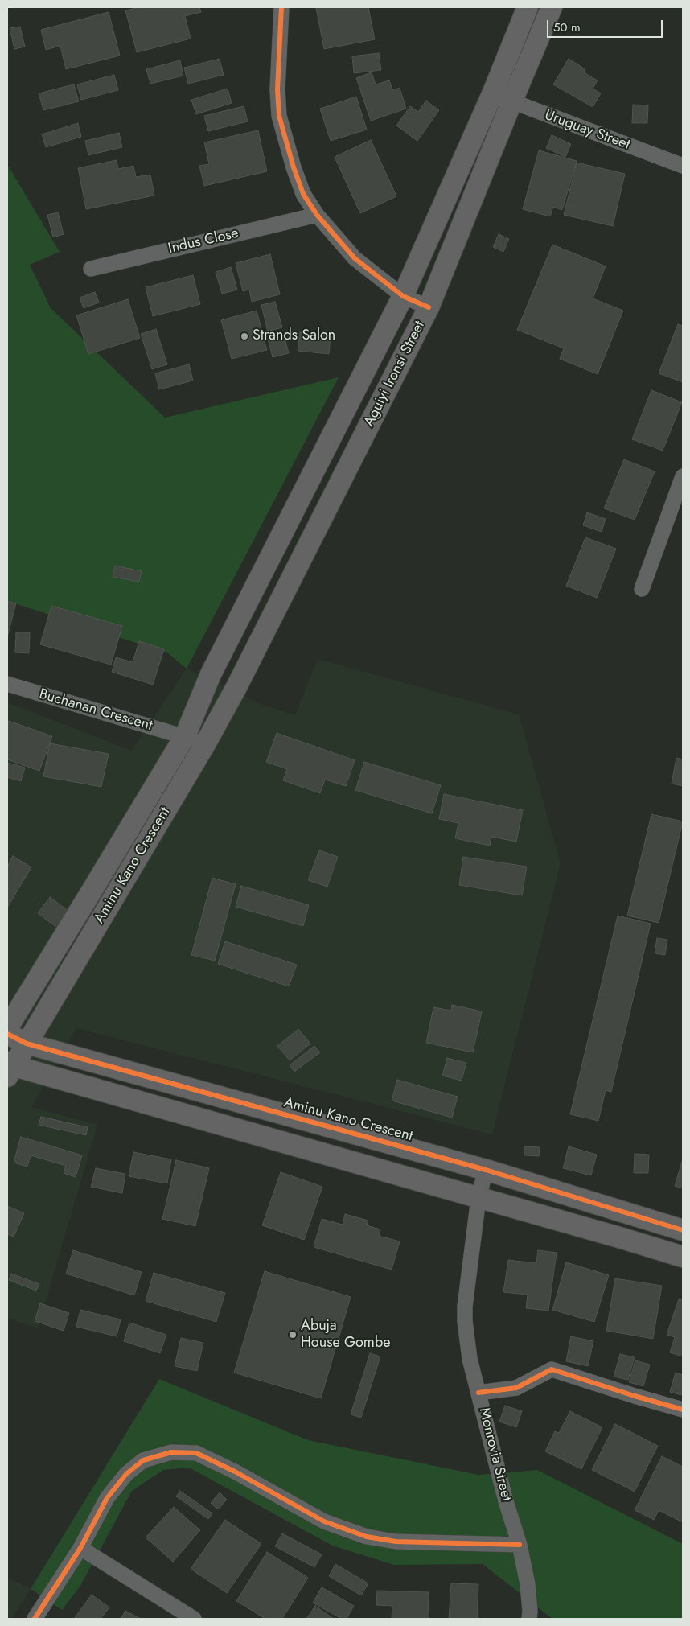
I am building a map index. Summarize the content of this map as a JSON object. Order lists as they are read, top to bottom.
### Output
{
  "streets": {
    "main road": ["Aguiyi Ironsi Street", "Aminu Kano Crescent"],
    "street": [
      "Uruguay Street",
      "Indus Close",
      "Buchanan Crescent",
      "Monrovia Street"
    ]
  },
  "crossings": [
    ["Uruguay Street", "Aguiyi Ironsi Street"],
    ["Aguiyi Ironsi Street", "Aminu Kano Crescent"],
    ["Buchanan Crescent", "Aminu Kano Crescent"],
    ["Aminu Kano Crescent", "Monrovia Street"]
  ],
  "places": ["Strands Salon", "Abuja House Gombe"],
  "scale_bar": "50 m"
}
